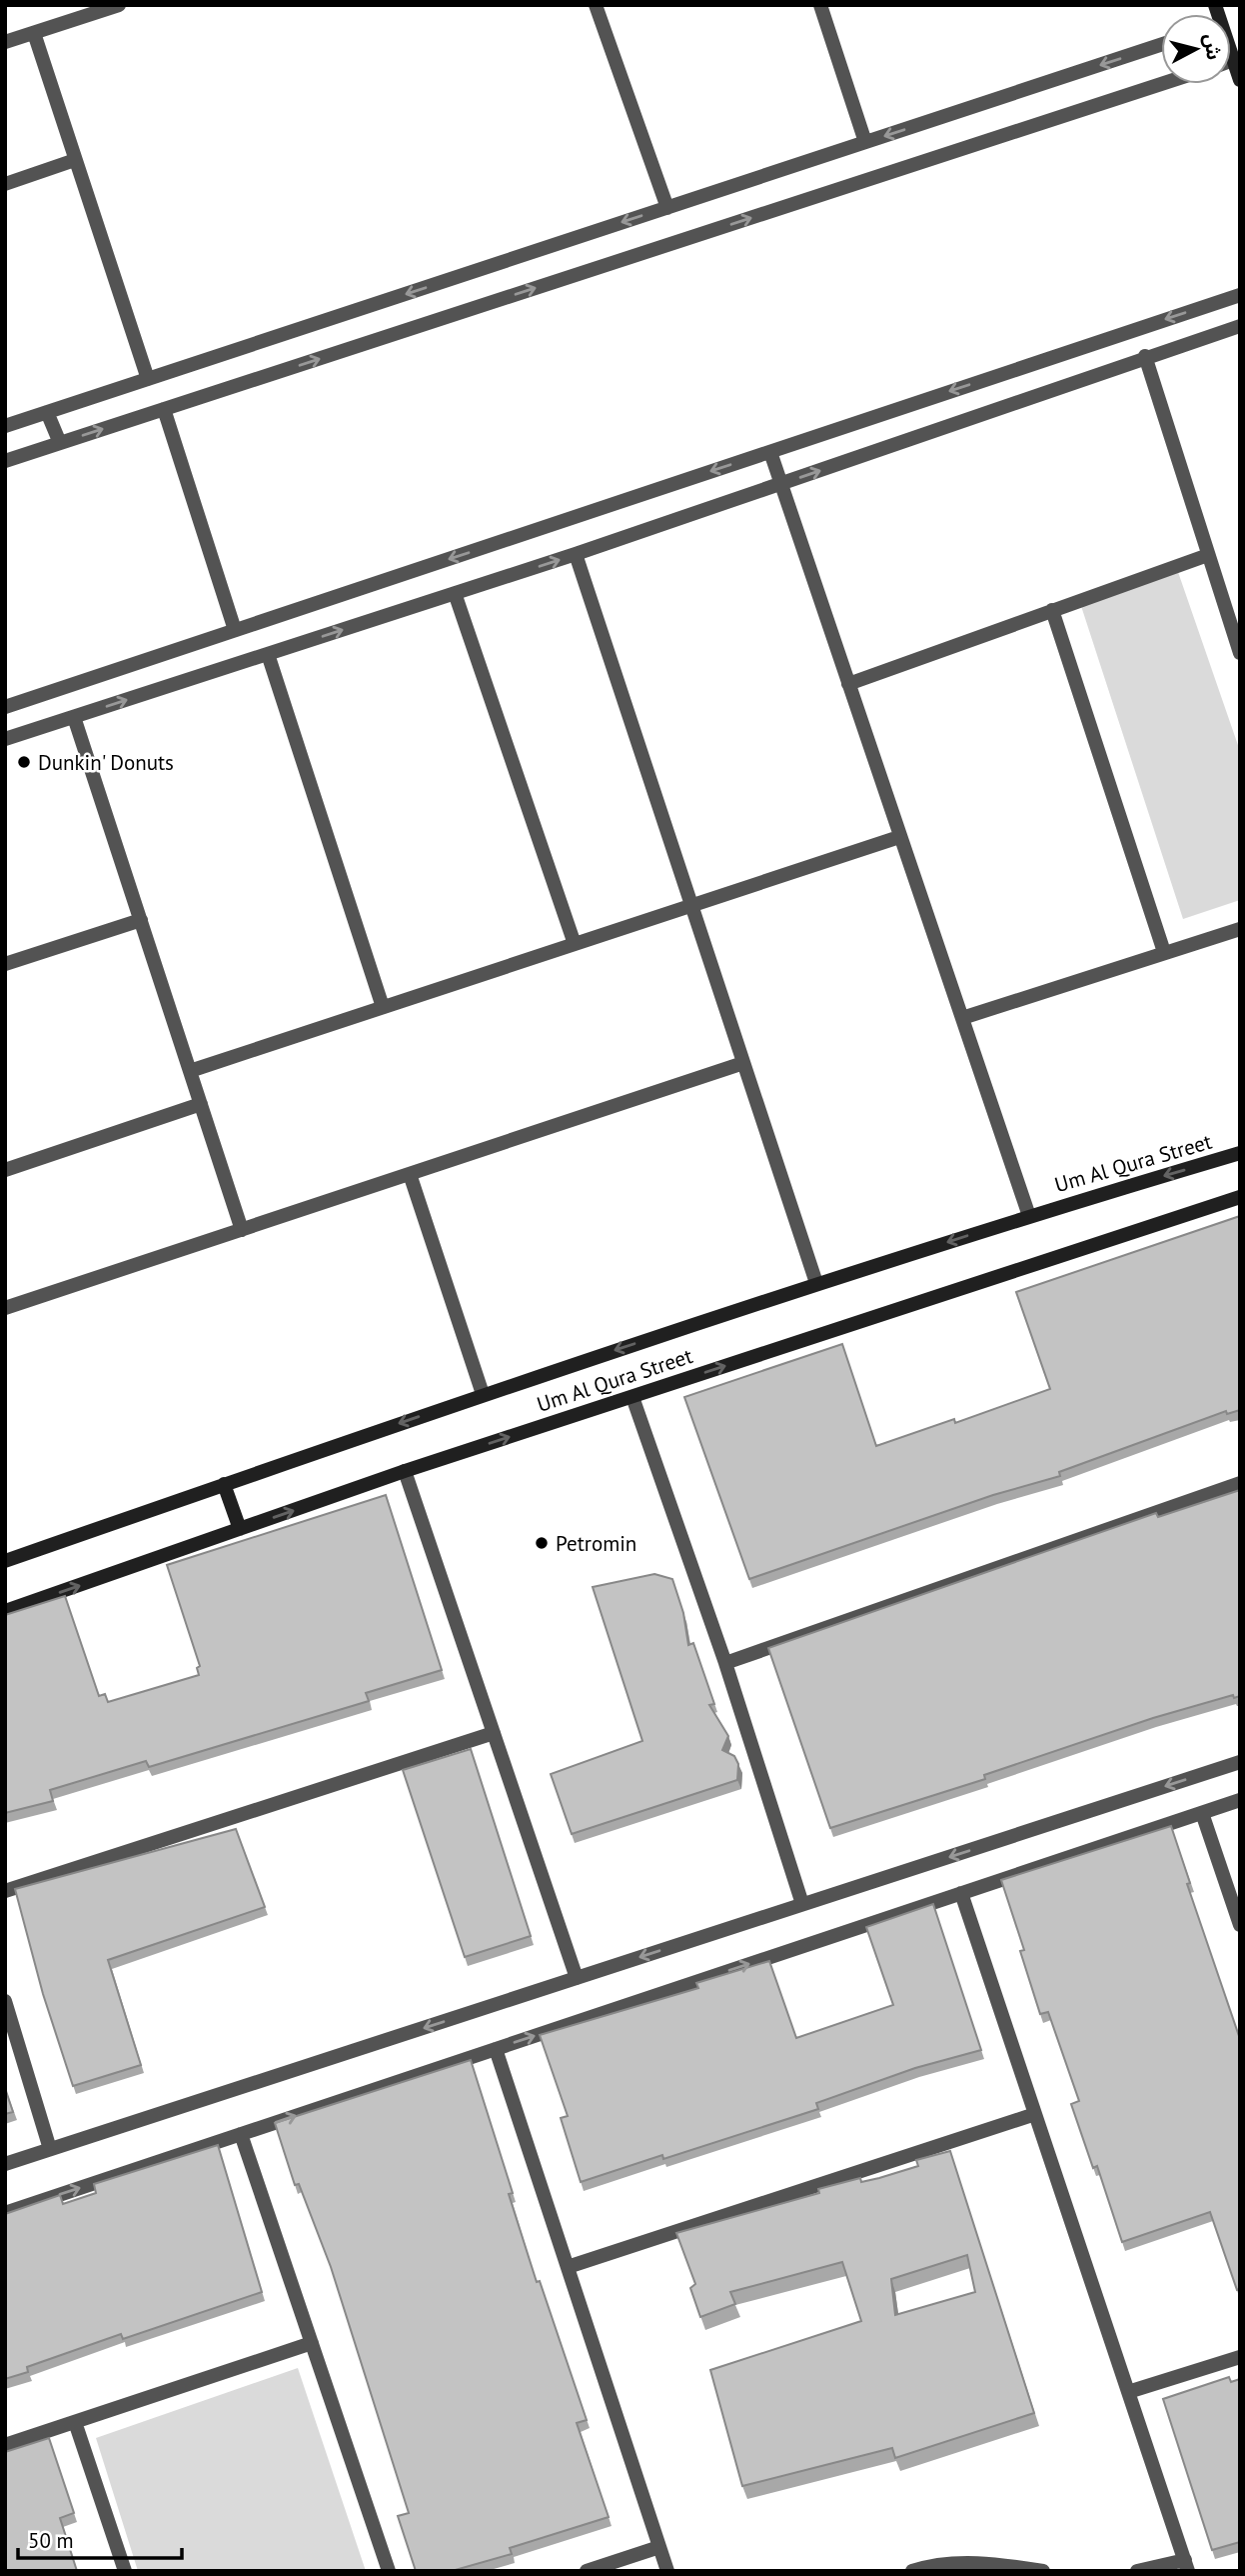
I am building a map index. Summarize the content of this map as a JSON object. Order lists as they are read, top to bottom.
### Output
{
  "streets": {
    "main road": ["Um Al Qura Street"]
  },
  "places": ["Dunkin' Donuts", "Petromin"],
  "scale_bar": "50 m",
  "north": "right"
}
